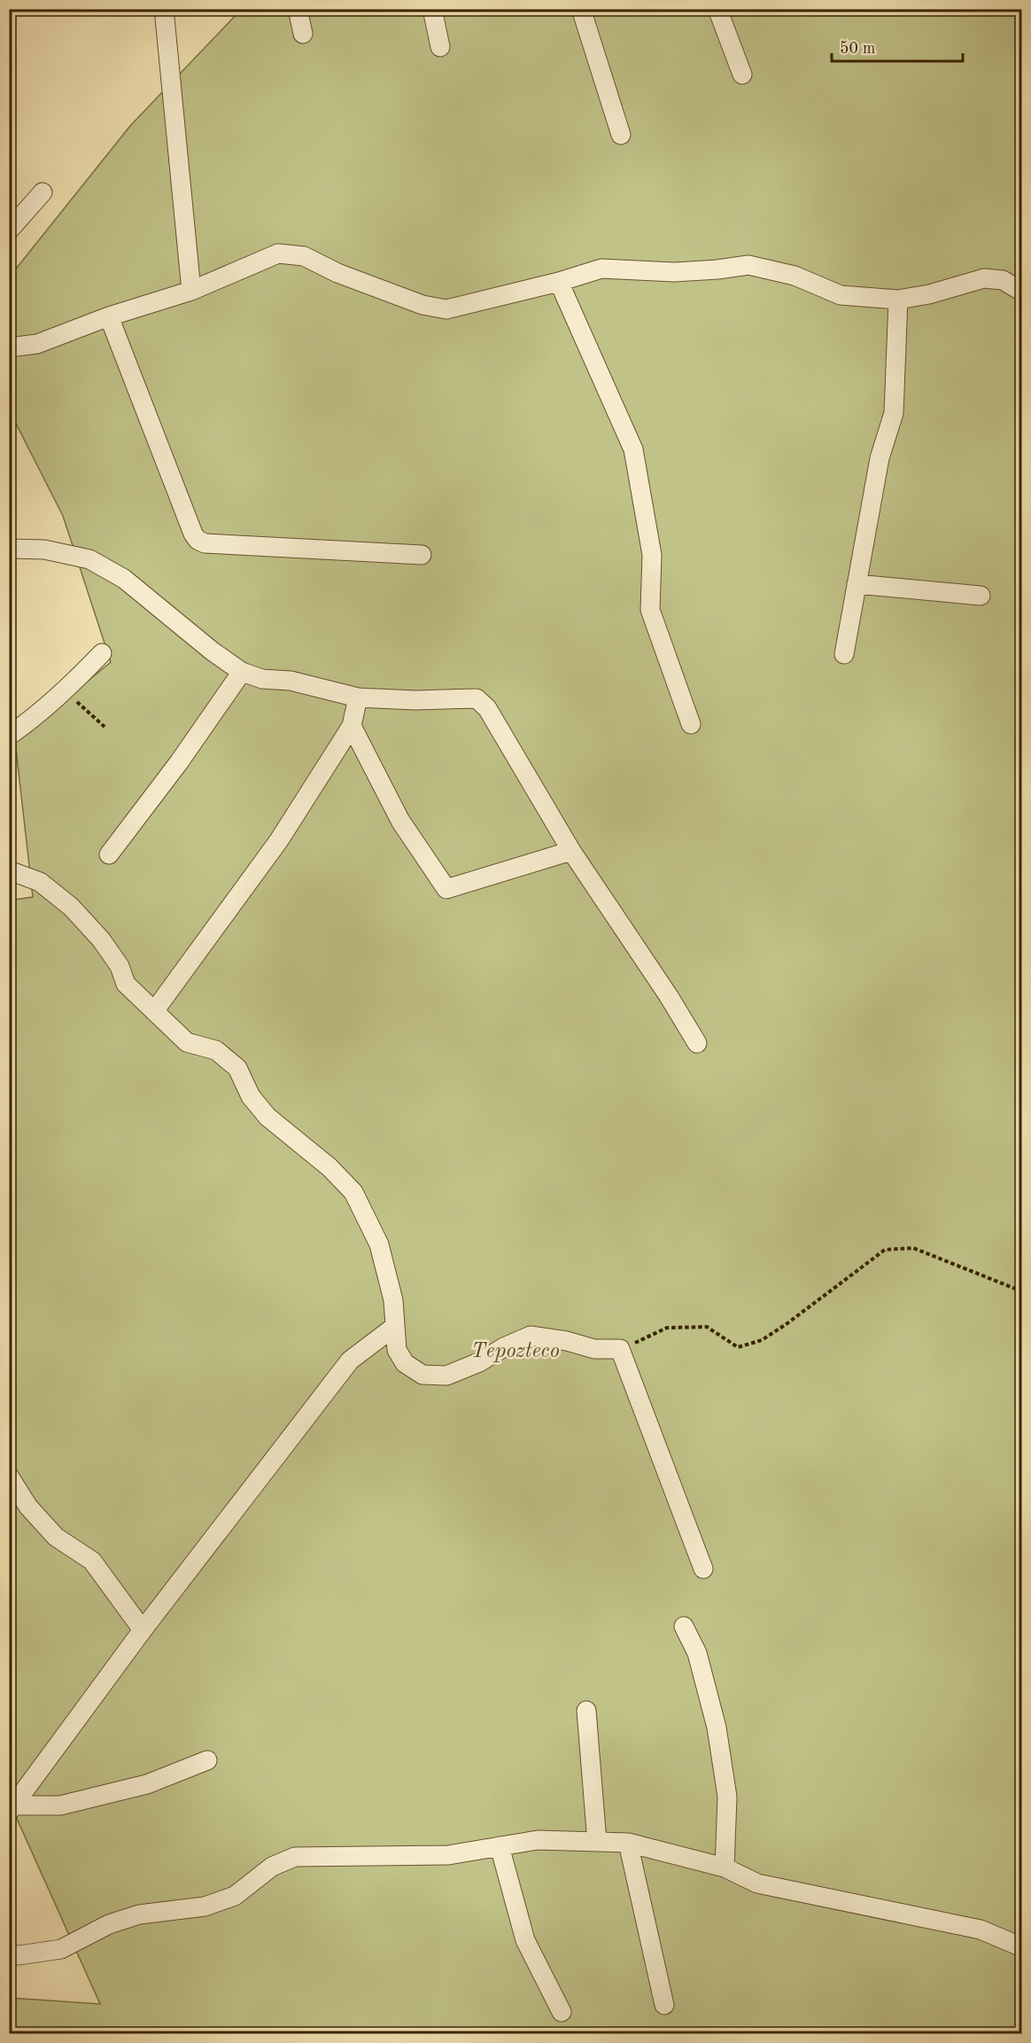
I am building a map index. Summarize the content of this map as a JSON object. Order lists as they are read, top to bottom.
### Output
{
  "parks": ["Tepozteco"],
  "scale_bar": "50 m"
}
